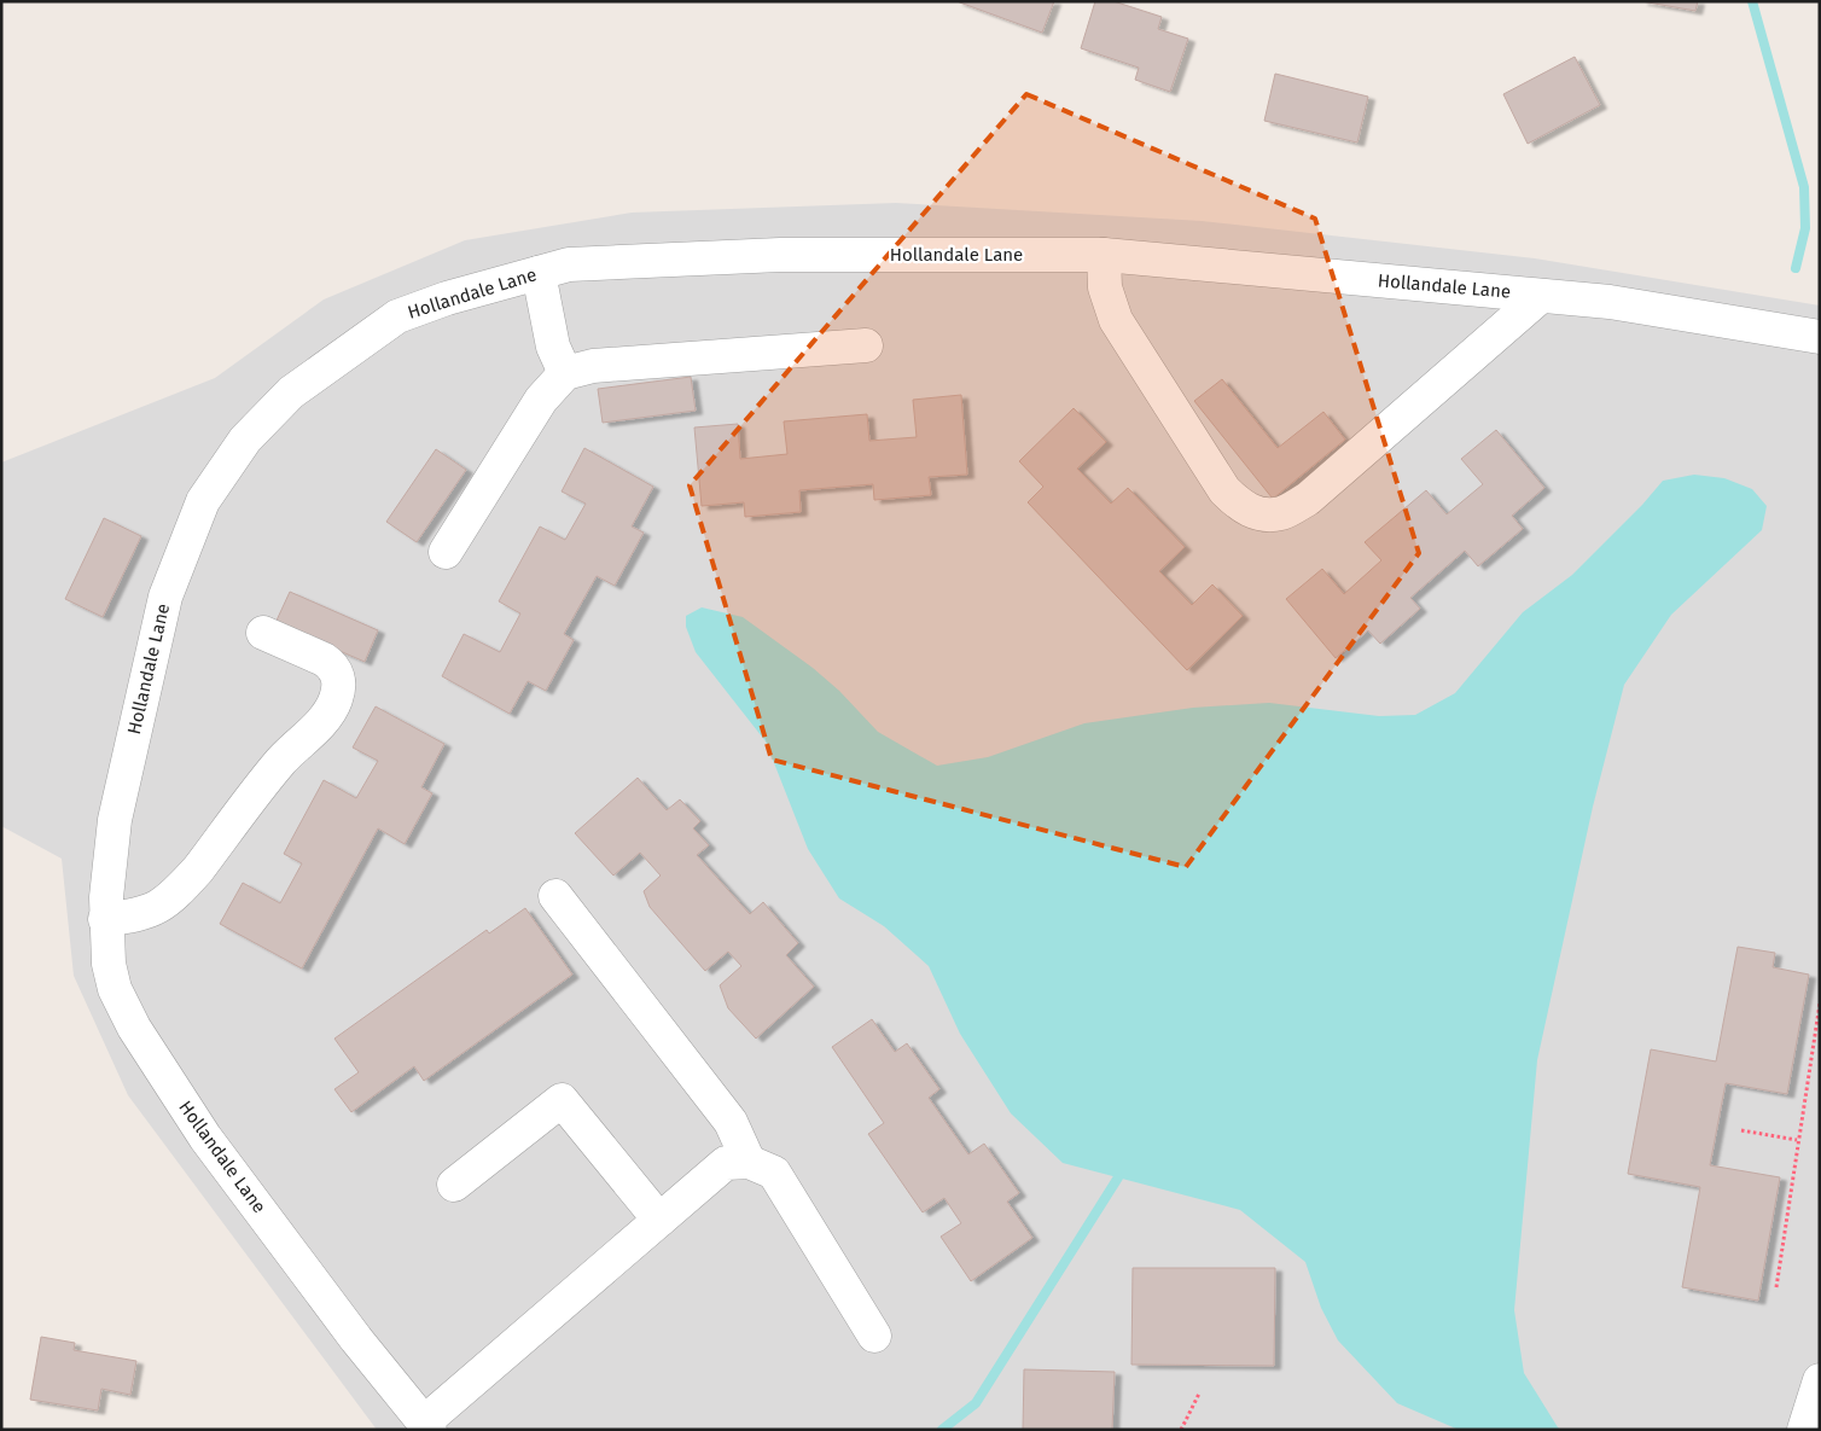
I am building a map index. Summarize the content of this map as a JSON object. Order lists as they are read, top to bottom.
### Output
{
  "streets": {
    "street": ["Hollandale Lane"]
  }
}
